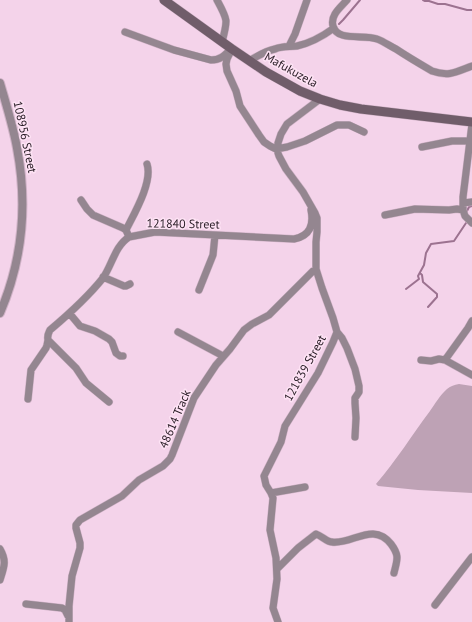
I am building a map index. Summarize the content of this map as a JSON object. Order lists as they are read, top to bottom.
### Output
{
  "streets": {
    "main road": ["Mafukuzela"],
    "street": [
      "108956 Street",
      "121840 Street",
      "121839 Street",
      "48614 Track"
    ]
  },
  "crossings": [
    ["121840 Street", "121839 Street"],
    ["121839 Street", "48614 Track"]
  ]
}
